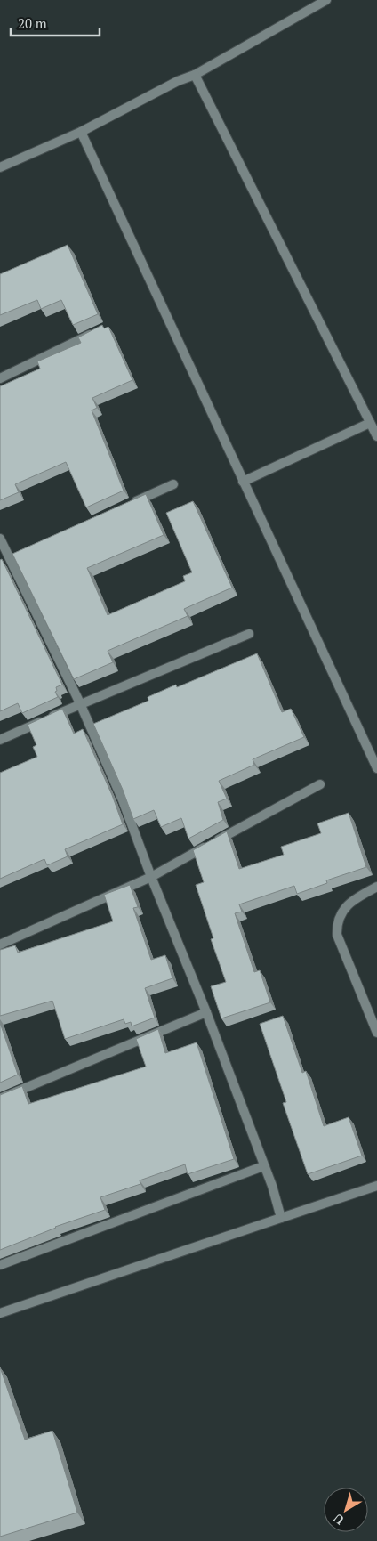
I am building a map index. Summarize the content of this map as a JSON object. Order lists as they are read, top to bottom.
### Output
{
  "scale_bar": "20 m",
  "north": "bottom left"
}
